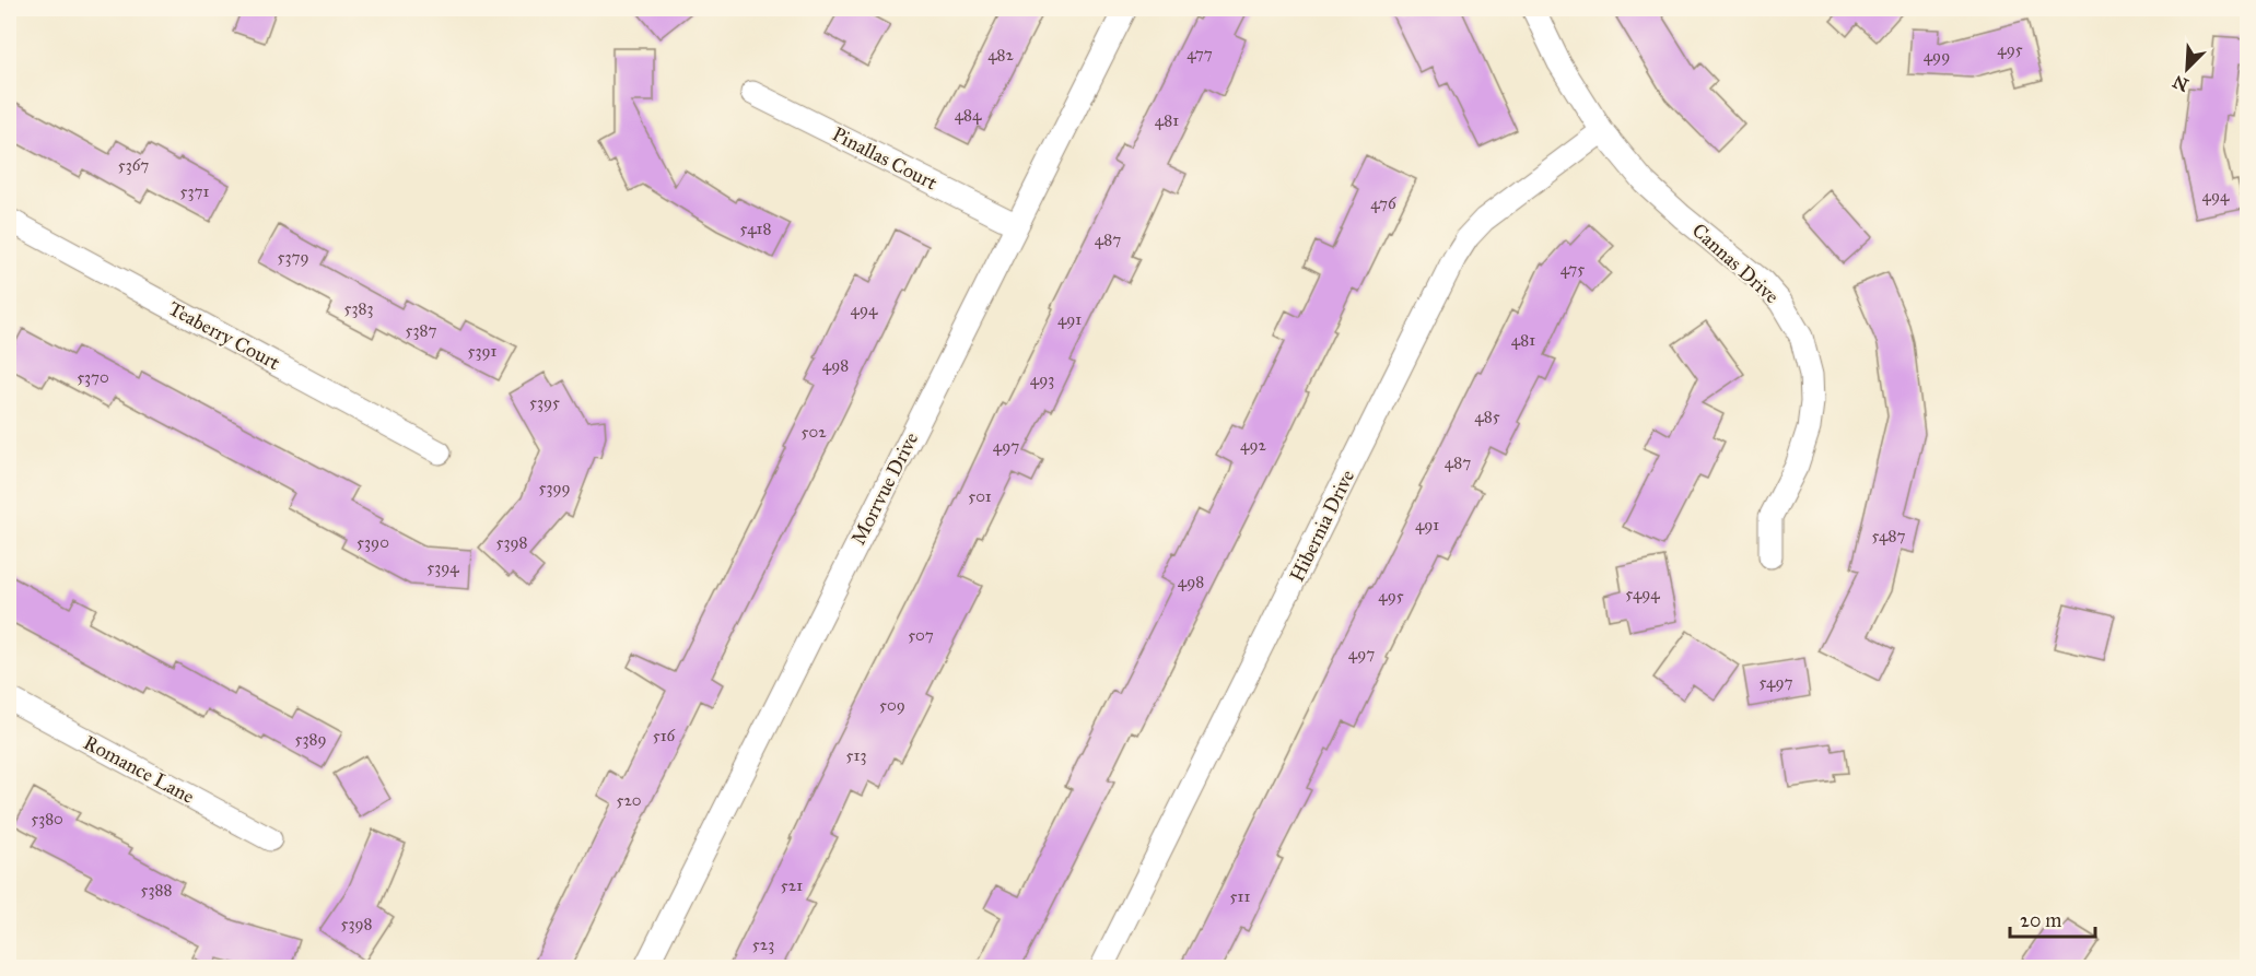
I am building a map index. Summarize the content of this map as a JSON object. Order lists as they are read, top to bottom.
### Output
{
  "streets": {
    "street": [
      "Pinallas Court",
      "Cannas Drive",
      "Teaberry Court",
      "Morrvue Drive",
      "Hibernia Drive",
      "Romance Lane"
    ]
  },
  "crossings": [
    ["Pinallas Court", "Morrvue Drive"],
    ["Cannas Drive", "Hibernia Drive"]
  ],
  "house_numbers": [
    "495",
    "477",
    "482",
    "499",
    "484",
    "481",
    "5367",
    "5371",
    "494",
    "476",
    "5418",
    "487",
    "5379",
    "475",
    "5383",
    "494",
    "491",
    "5387",
    "481",
    "5391",
    "498",
    "5370",
    "493",
    "5395",
    "485",
    "502",
    "492",
    "497",
    "487",
    "5399",
    "501",
    "491",
    "5487",
    "5390",
    "5398",
    "5394",
    "498",
    "5494",
    "495",
    "507",
    "497",
    "5497",
    "509",
    "516",
    "5389",
    "513",
    "520",
    "5380",
    "521",
    "5388",
    "511",
    "5398",
    "523"
  ],
  "scale_bar": "20 m",
  "north": "bottom left"
}
